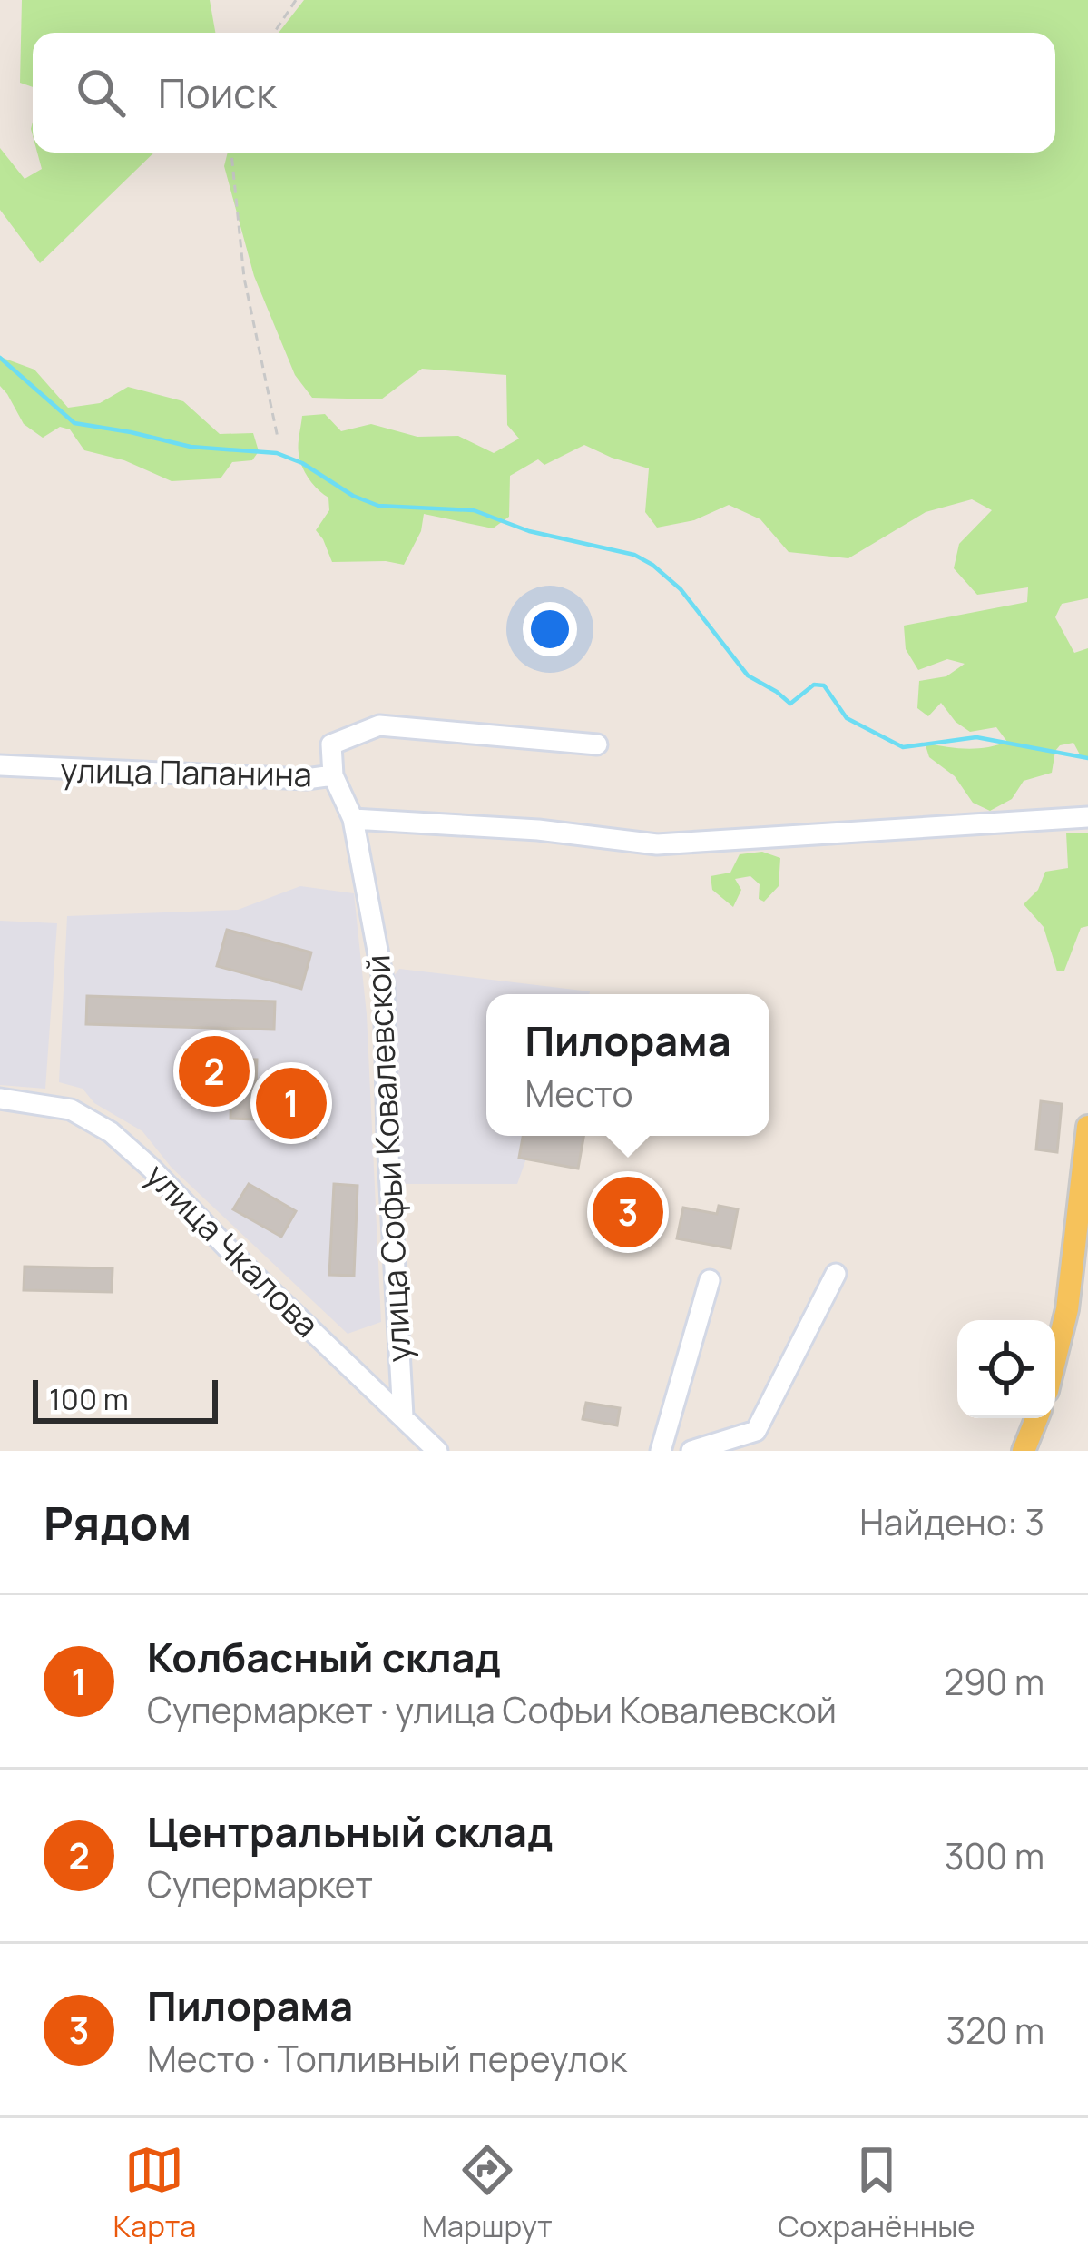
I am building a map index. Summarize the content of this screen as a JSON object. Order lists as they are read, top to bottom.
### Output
{
  "streets": {
    "street": ["улица Папанина", "улица Софьи Ковалевской", "улица Чкалова"]
  },
  "crossings": [
    ["улица Папанина", "улица Софьи Ковалевской"],
    ["улица Софьи Ковалевской", "улица Чкалова"]
  ],
  "scale_bar": "100 m",
  "page": {
    "search": "Поиск",
    "popup": ["Пилорама", "Место"],
    "pins": ["2", "1", "3"],
    "scale": "100 m",
    "heading": ["Рядом", "Найдено: 3"],
    "list": [
      {
        "mark": "1",
        "name": "Колбасный склад",
        "note": "Супермаркет · улица Софьи Ковалевской",
        "value": "290 m"
      },
      {
        "mark": "2",
        "name": "Центральный склад",
        "note": "Супермаркет",
        "value": "300 m"
      },
      {
        "mark": "3",
        "name": "Пилорама",
        "note": "Место · Топливный переулок",
        "value": "320 m"
      }
    ],
    "nav": ["Карта", "Маршрут", "Сохранённые"]
  }
}
